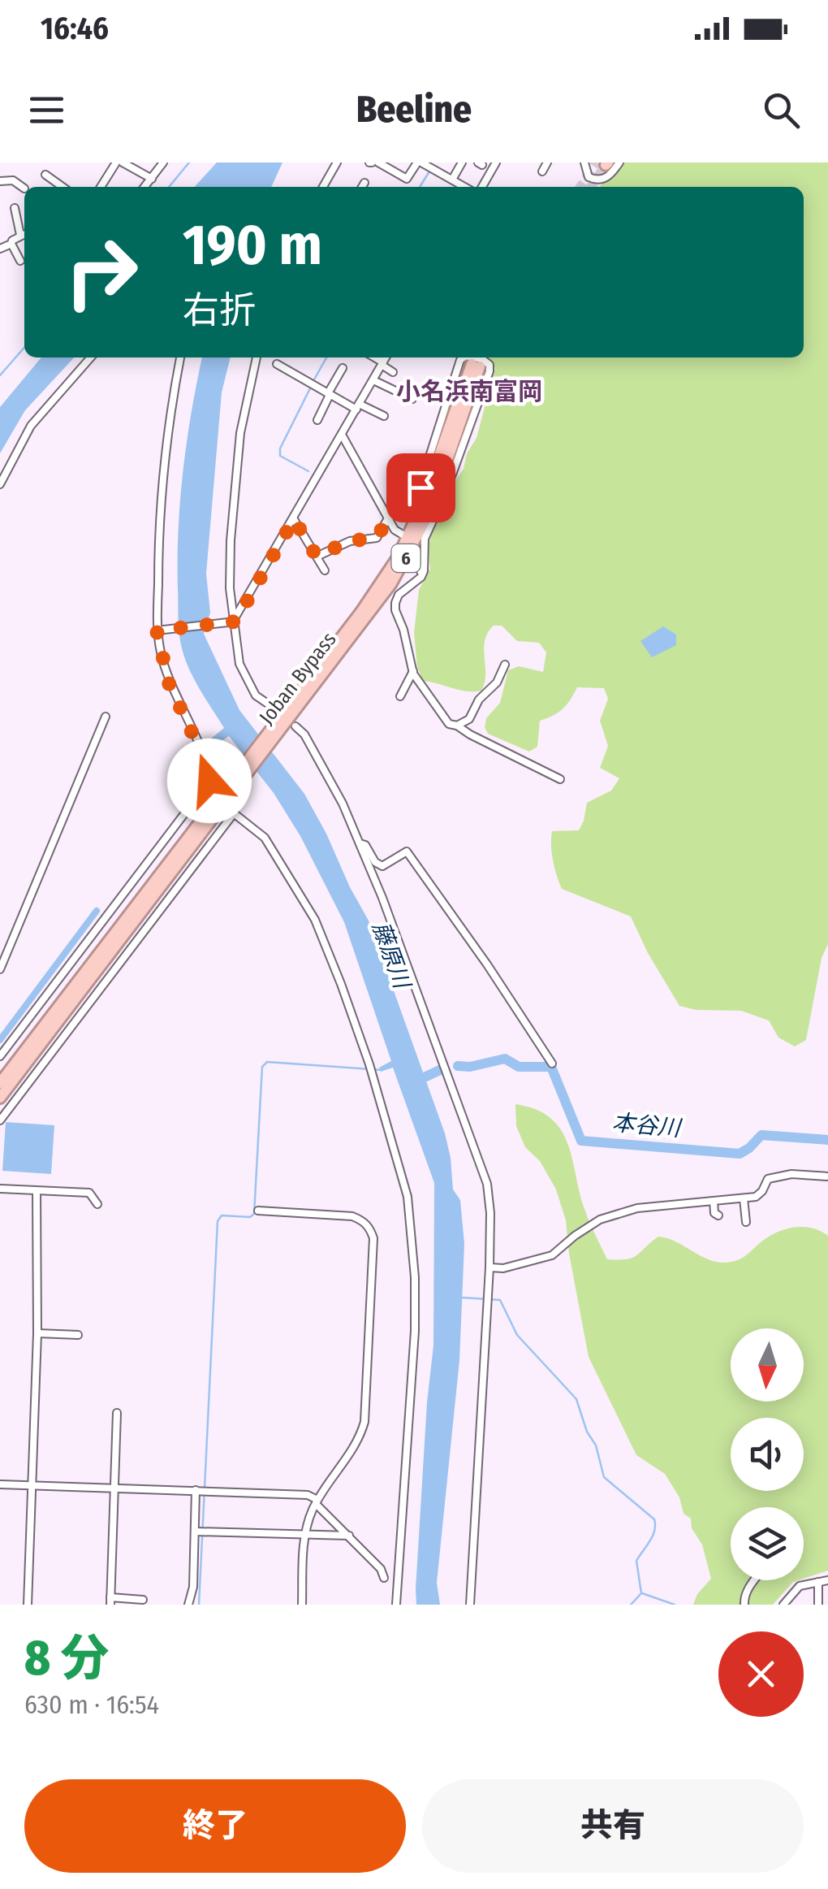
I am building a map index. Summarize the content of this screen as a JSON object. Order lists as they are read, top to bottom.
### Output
{
  "streets": {
    "highway": ["6", "Joban Bypass"]
  },
  "districts": ["小名浜南富岡"],
  "water": ["藤原川", "本谷川"],
  "north": "bottom",
  "page": {
    "status": "16:46",
    "header": "Beeline",
    "turn": ["190 m", "右折"],
    "heading": ["8 分", "630 m · 16:54"],
    "buttons": ["終了", "共有"]
  }
}
